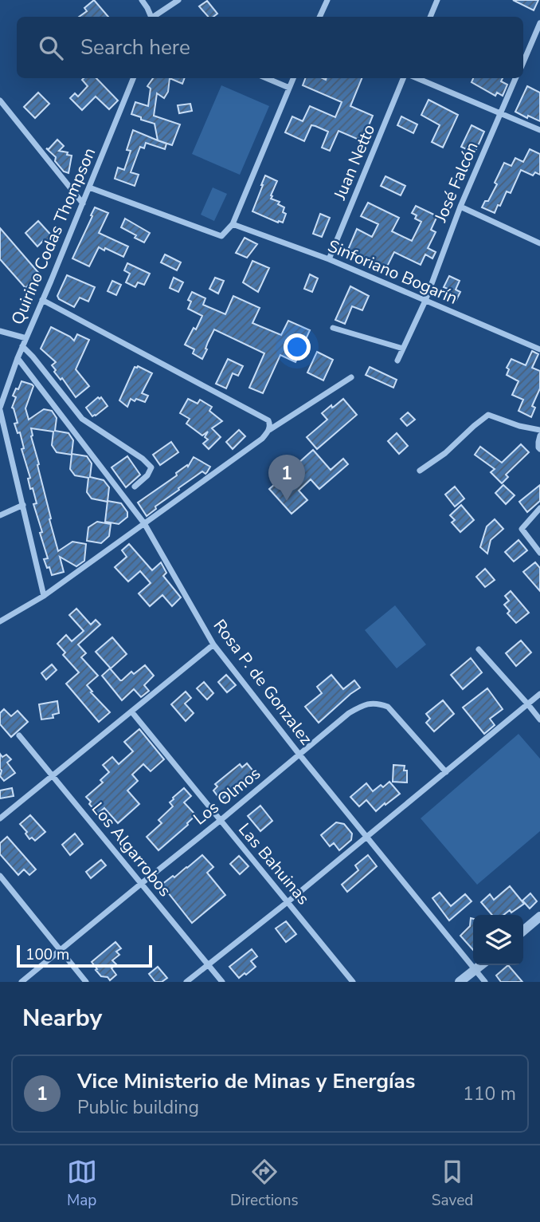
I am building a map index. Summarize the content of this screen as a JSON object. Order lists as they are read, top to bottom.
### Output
{
  "streets": {
    "street": [
      "Juan Netto",
      "José Falcón",
      "Quirino Codas Thompson",
      "Sinforiano Bogarín",
      "Rosa P. de Gonzalez",
      "Los Olmos",
      "Los Algarrobos",
      "Las Bahuinas"
    ]
  },
  "crossings": [
    ["Juan Netto", "Sinforiano Bogarín"],
    ["José Falcón", "Sinforiano Bogarín"],
    ["Quirino Codas Thompson", "Rosa P. de Gonzalez"],
    ["Rosa P. de Gonzalez", "Los Olmos"],
    ["Los Olmos", "Los Algarrobos"],
    ["Los Olmos", "Las Bahuinas"]
  ],
  "scale_bar": "100 m",
  "page": {
    "search": "Search here",
    "pins": "1",
    "scale": "100 m",
    "heading": "Nearby",
    "list": [
      {
        "mark": "1",
        "name": "Vice Ministerio de Minas y Energías",
        "note": "Public building",
        "value": "110 m"
      }
    ],
    "nav": ["Map", "Directions", "Saved"]
  }
}
